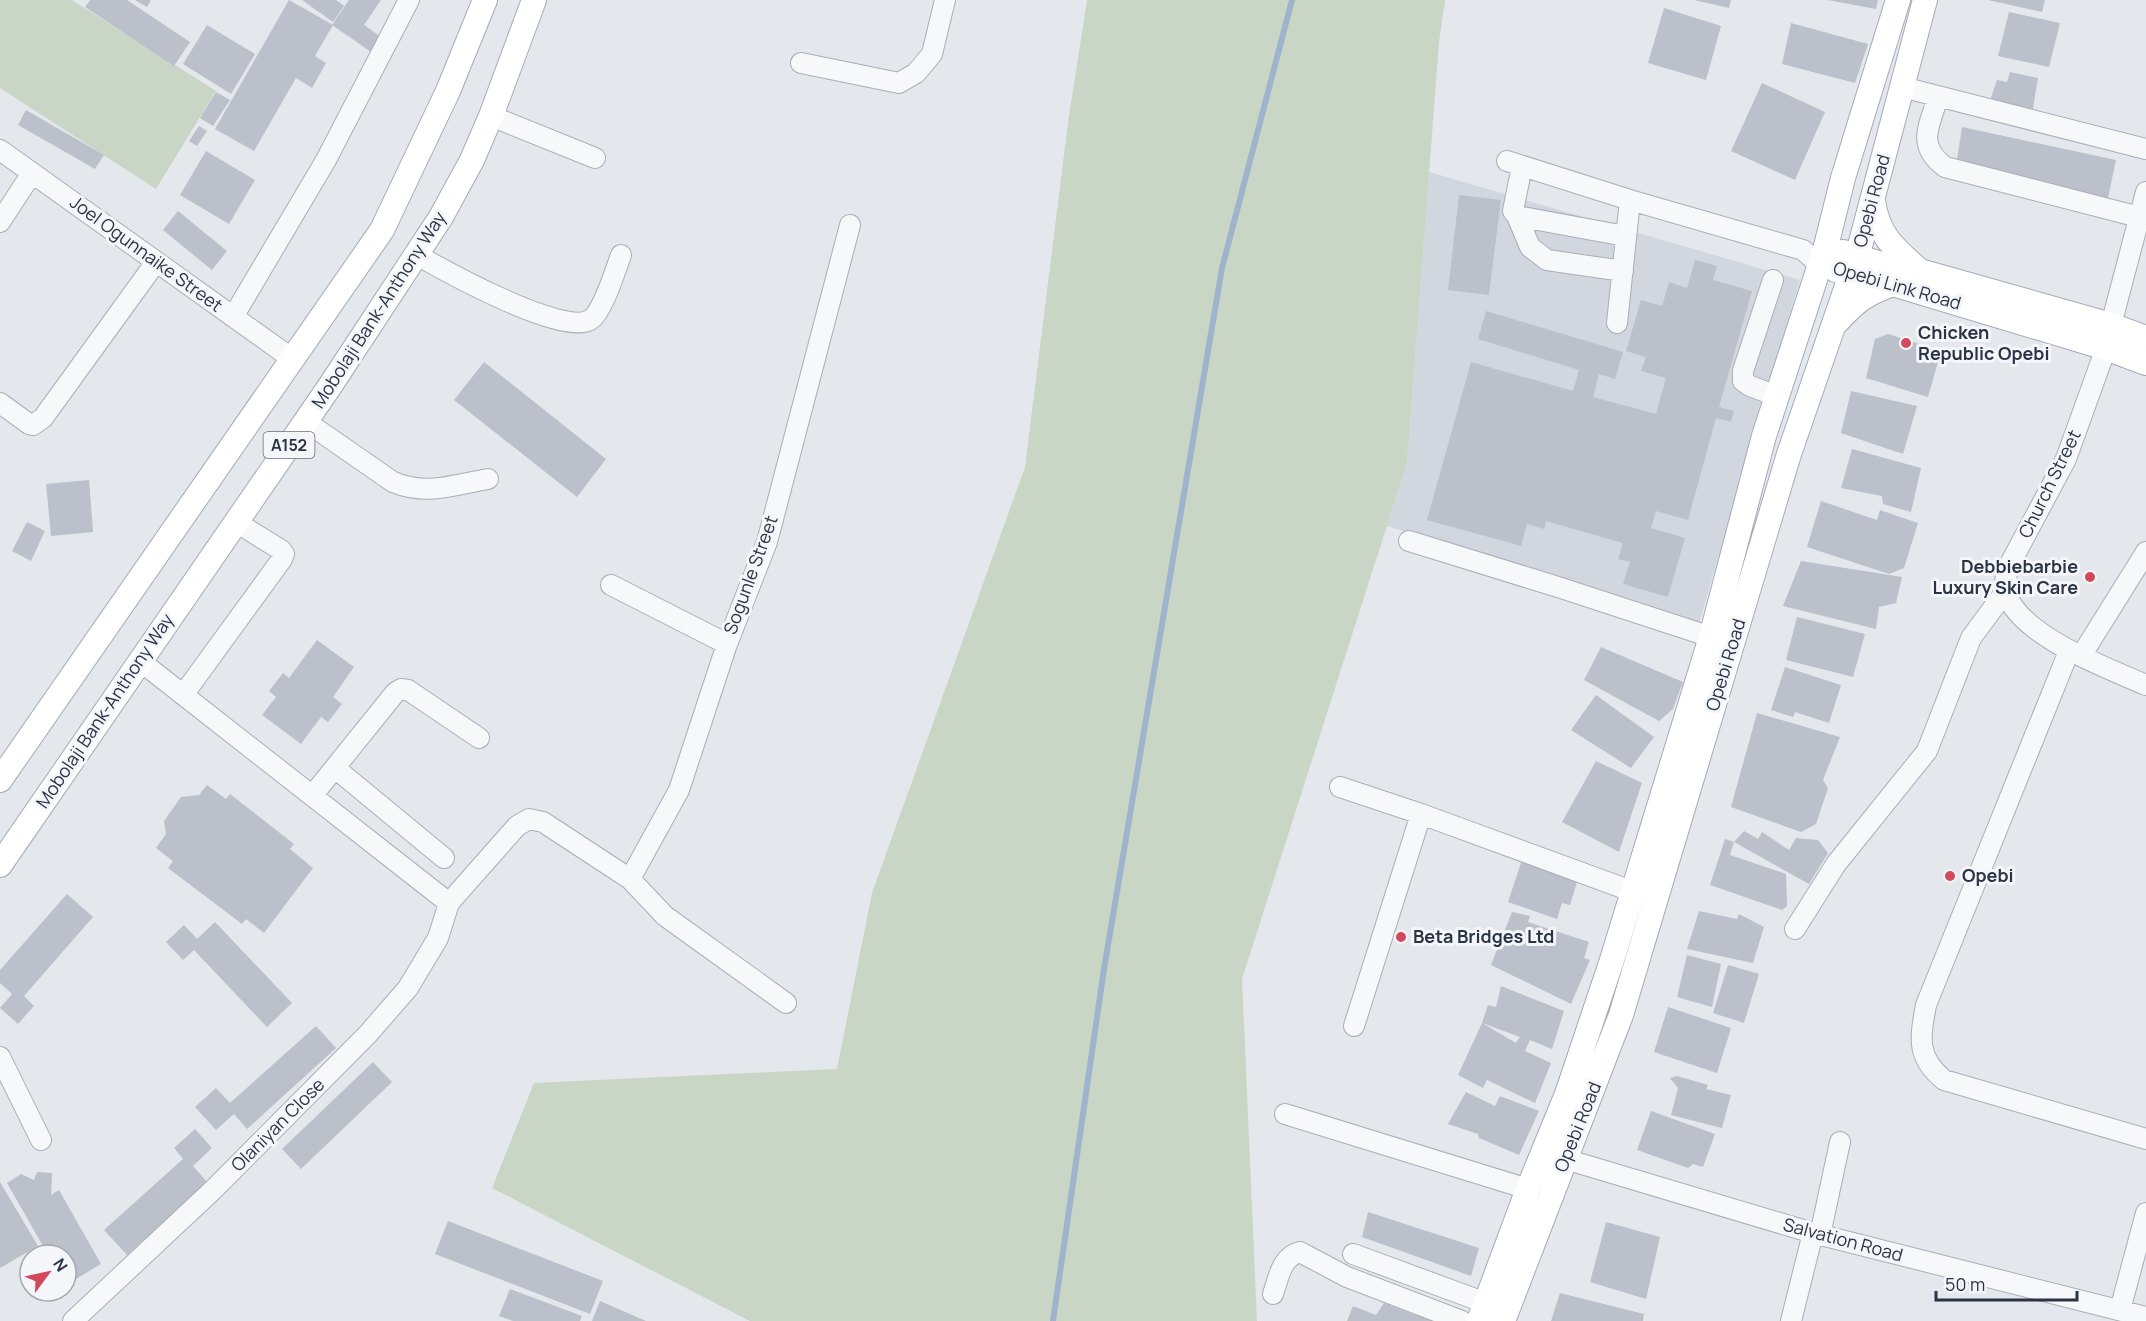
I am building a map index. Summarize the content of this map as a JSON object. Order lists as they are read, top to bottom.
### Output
{
  "streets": {
    "main road": [
      "Opebi Road",
      "Opebi Link Road",
      "Mobolaji Bank-Anthony Way",
      "A152"
    ],
    "street": [
      "Joel Ogunnaike Street",
      "Church Street",
      "Sogunle Street",
      "Olaniyan Close",
      "Salvation Road"
    ]
  },
  "crossings": [
    ["Opebi Road", "Opebi Link Road"],
    ["Opebi Road", "Salvation Road"],
    ["Joel Ogunnaike Street", "A152"],
    ["Opebi Link Road", "Church Street"]
  ],
  "places": [
    "Chicken Republic Opebi",
    "Debbiebarbie Luxury Skin Care",
    "Opebi",
    "Beta Bridges Ltd"
  ],
  "scale_bar": "50 m",
  "north": "top right"
}
